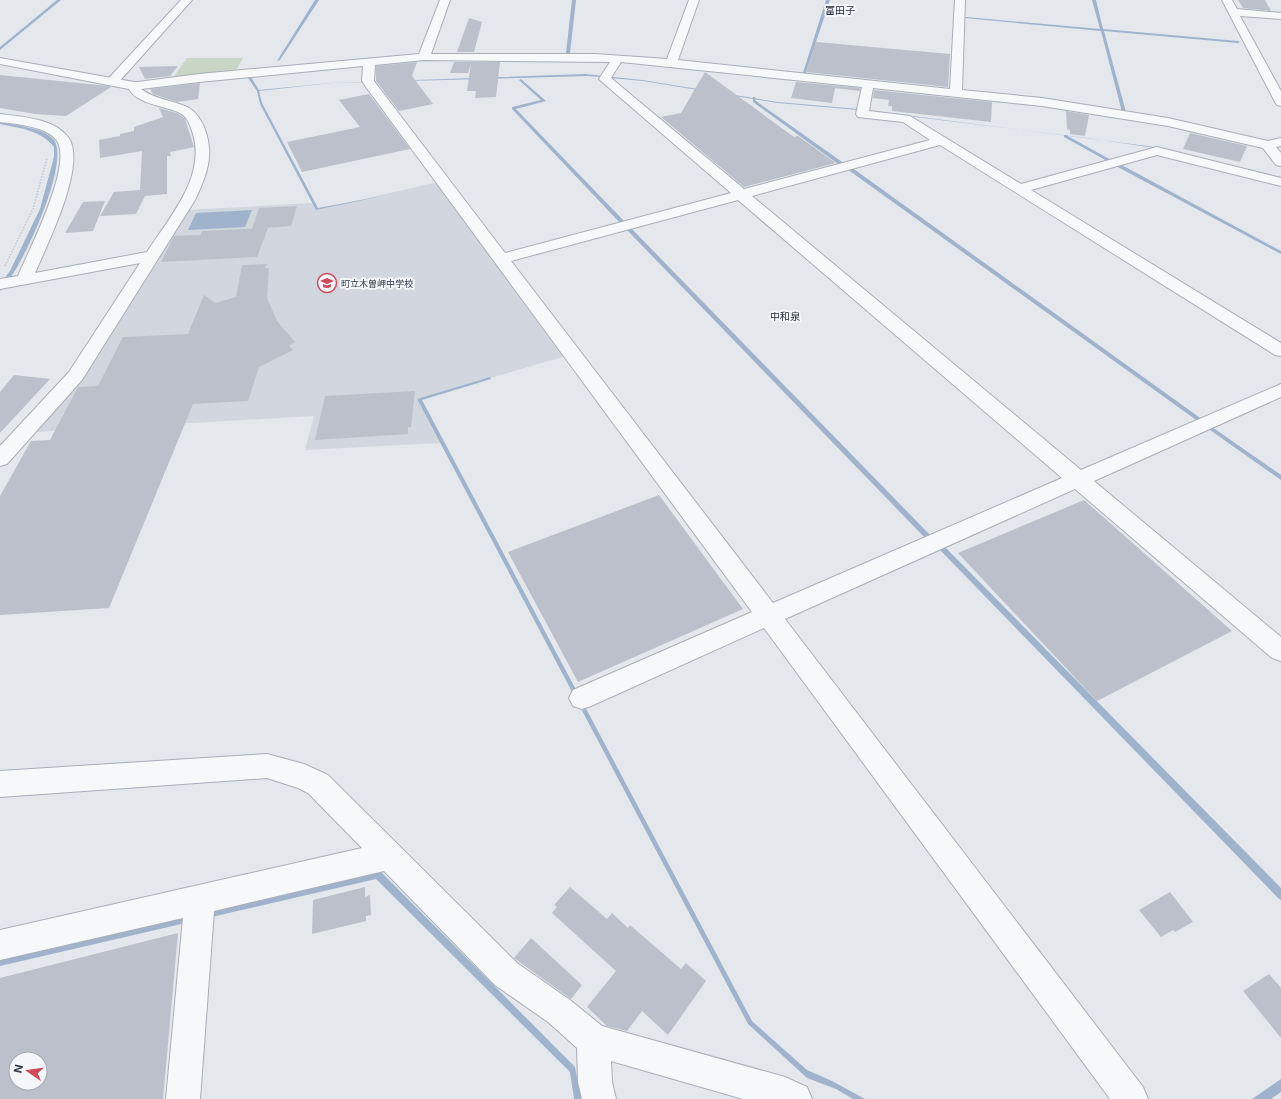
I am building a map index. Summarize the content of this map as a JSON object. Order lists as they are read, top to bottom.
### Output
{
  "districts": ["富田子", "中和泉"],
  "places": {
    "school or university": ["町立木曽岬中学校"]
  },
  "north": "left"
}
